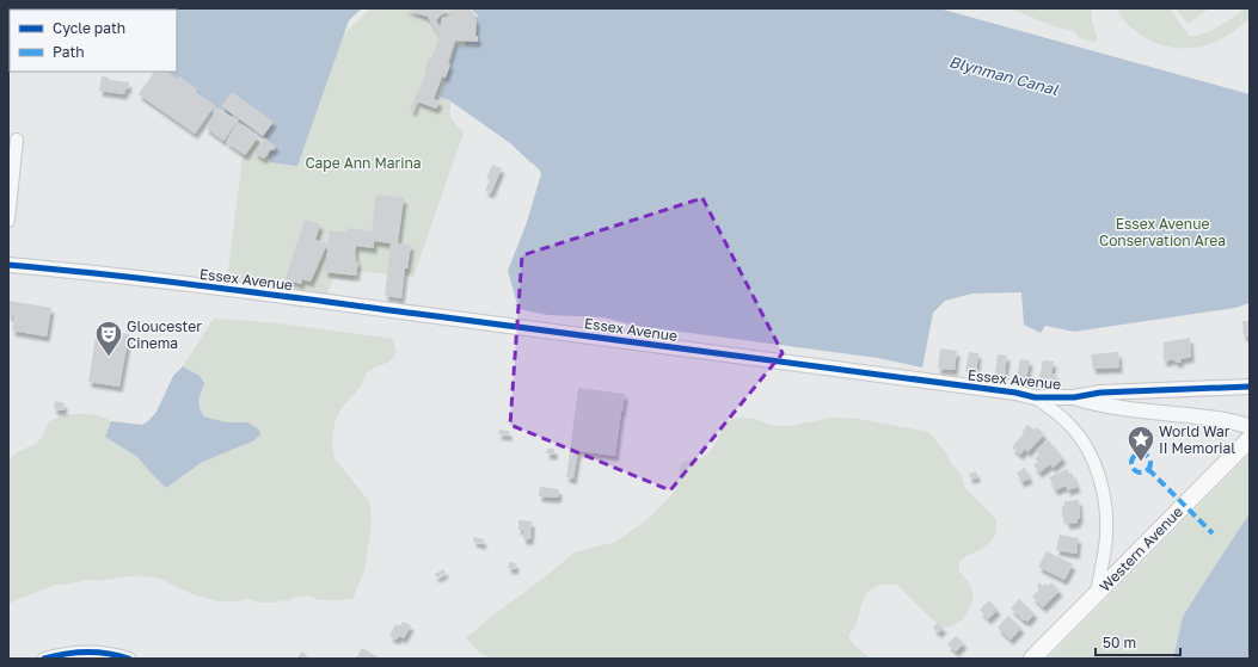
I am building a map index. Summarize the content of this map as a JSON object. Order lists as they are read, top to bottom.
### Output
{
  "streets": {
    "main road": ["Western Avenue"],
    "street": ["Essex Avenue"]
  },
  "water": ["Blynman Canal"],
  "parks": ["Cape Ann Marina", "Essex Avenue Conservation Area"],
  "places": {
    "theatre": ["Gloucester Cinema"],
    "place": ["World War II Memorial"]
  },
  "legend": ["Cycle path", "Path"],
  "scale_bar": "50 m"
}
